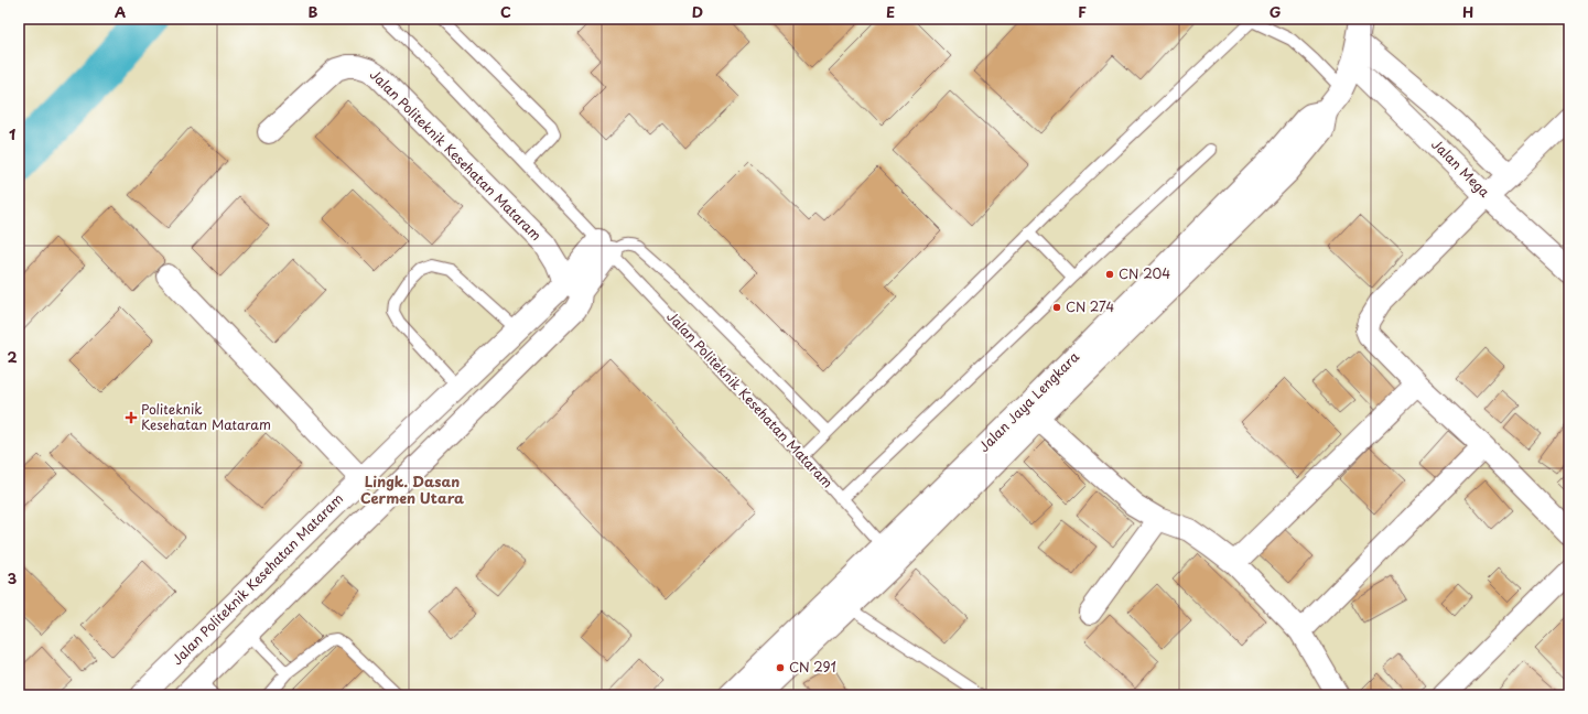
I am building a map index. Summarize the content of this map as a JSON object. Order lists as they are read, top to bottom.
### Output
{
  "streets": {
    "street": ["Jalan Politeknik Kesehatan Mataram", "Jalan Mega", "Jalan Jaya Lengkara"]
  },
  "crossings": [
    ["Jalan Politeknik Kesehatan Mataram", "Jalan Jaya Lengkara"],
    ["Jalan Mega", "Jalan Jaya Lengkara"]
  ],
  "districts": ["Lingk. Dasan Cermen Utara"],
  "places": {
    "other": ["CN 204", "CN 274", "CN 291"],
    "health": ["Politeknik Kesehatan Mataram"]
  },
  "grid": {
    "columns": [
      "A",
      "B",
      "C",
      "D",
      "E",
      "F",
      "G",
      "H"
    ],
    "rows": ["1", "2", "3"]
  }
}
